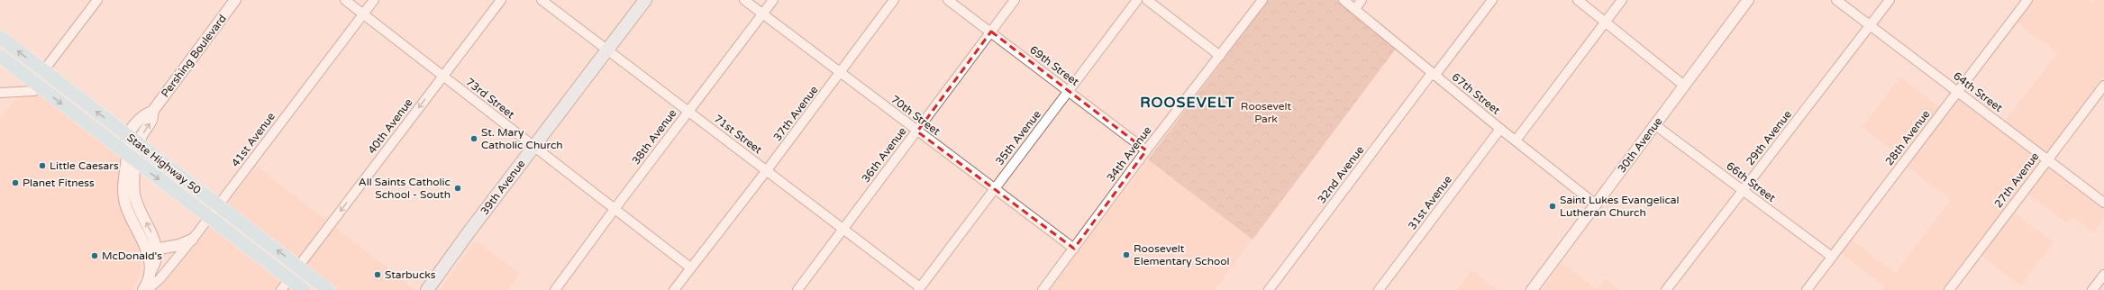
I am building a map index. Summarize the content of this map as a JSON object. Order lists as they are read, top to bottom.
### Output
{
  "streets": {
    "main road": ["State Highway 50", "39th Avenue"],
    "street": [
      "Pershing Boulevard",
      "69th Street",
      "64th Street",
      "67th Street",
      "73rd Street",
      "37th Avenue",
      "70th Street",
      "40th Avenue",
      "71st Street",
      "38th Avenue",
      "35th Avenue",
      "29th Avenue",
      "28th Avenue",
      "41st Avenue",
      "30th Avenue",
      "34th Avenue",
      "36th Avenue",
      "32nd Avenue",
      "27th Avenue",
      "66th Street",
      "31st Avenue"
    ]
  },
  "crossings": [
    ["Pershing Boulevard", "State Highway 50"],
    ["69th Street", "35th Avenue"],
    ["69th Street", "34th Avenue"],
    ["69th Street", "36th Avenue"],
    ["64th Street", "29th Avenue"],
    ["64th Street", "28th Avenue"],
    ["64th Street", "27th Avenue"],
    ["67th Street", "30th Avenue"],
    ["67th Street", "32nd Avenue"],
    ["67th Street", "31st Avenue"],
    ["73rd Street", "37th Avenue"],
    ["73rd Street", "40th Avenue"],
    ["73rd Street", "38th Avenue"],
    ["73rd Street", "41st Avenue"],
    ["73rd Street", "39th Avenue"],
    ["37th Avenue", "70th Street"],
    ["37th Avenue", "71st Street"],
    ["70th Street", "38th Avenue"],
    ["70th Street", "35th Avenue"],
    ["70th Street", "34th Avenue"],
    ["70th Street", "36th Avenue"],
    ["40th Avenue", "State Highway 50"],
    ["71st Street", "38th Avenue"],
    ["71st Street", "35th Avenue"],
    ["71st Street", "36th Avenue"],
    ["71st Street", "39th Avenue"],
    ["29th Avenue", "66th Street"],
    ["28th Avenue", "66th Street"],
    ["41st Avenue", "State Highway 50"],
    ["30th Avenue", "66th Street"]
  ],
  "one_way": ["40th Avenue"],
  "districts": ["ROOSEVELT"],
  "parks": ["Roosevelt Park"],
  "places": [
    "St. Mary Catholic Church",
    "Little Caesars",
    "Planet Fitness",
    "All Saints Catholic School - South",
    "Saint Lukes Evangelical Lutheran Church",
    "Roosevelt Elementary School",
    "McDonald's",
    "Starbucks"
  ]
}
